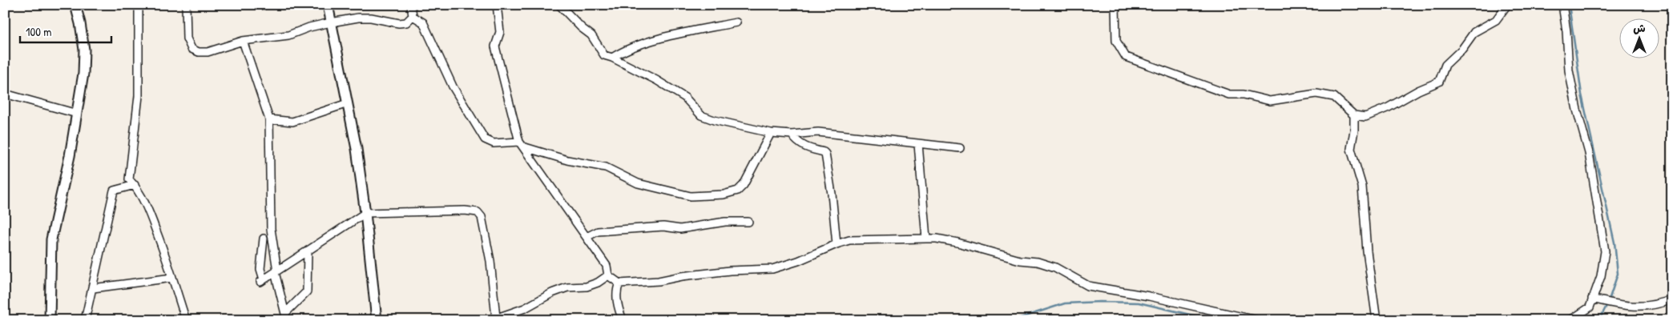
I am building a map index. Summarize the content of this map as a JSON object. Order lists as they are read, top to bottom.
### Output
{
  "scale_bar": "100 m",
  "north": "top"
}
